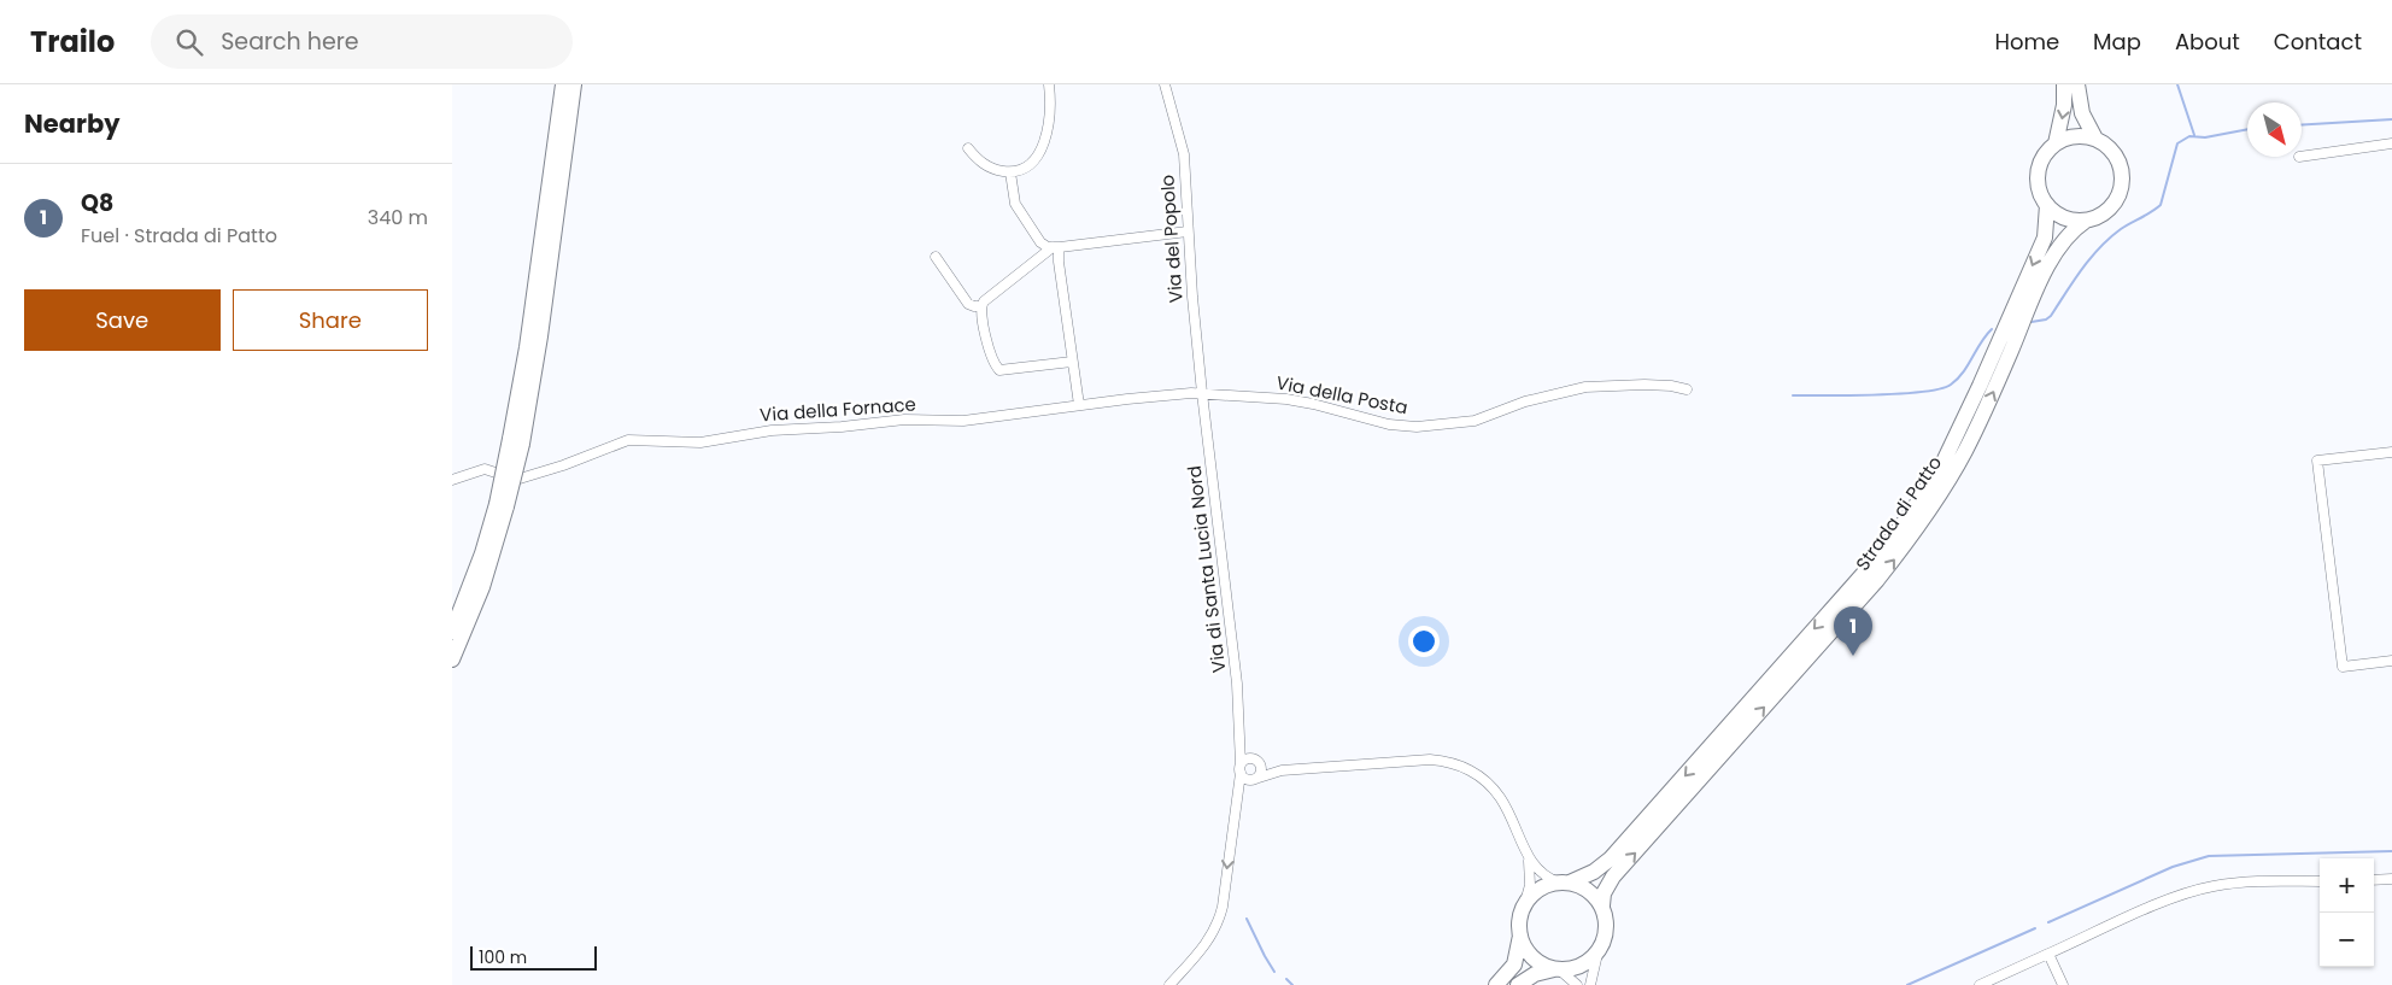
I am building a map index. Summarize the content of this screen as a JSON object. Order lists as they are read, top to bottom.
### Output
{
  "streets": {
    "main road": ["Strada di Patto"],
    "street": [
      "Via del Popolo",
      "Via della Posta",
      "Via della Fornace",
      "Via di Santa Lucia Nord"
    ]
  },
  "crossings": [
    ["Via del Popolo", "Via della Posta"],
    ["Via del Popolo", "Via della Fornace"],
    ["Via del Popolo", "Via di Santa Lucia Nord"],
    ["Via della Posta", "Via della Fornace"],
    ["Via della Posta", "Via di Santa Lucia Nord"],
    ["Via della Fornace", "Via di Santa Lucia Nord"]
  ],
  "one_way": ["Via di Santa Lucia Nord"],
  "scale_bar": "100 m",
  "north": "bottom right",
  "page": {
    "header": "Trailo",
    "search": "Search here",
    "nav": [
      "Home",
      "Map",
      "About",
      "Contact"
    ],
    "heading": "Nearby",
    "list": [
      {
        "mark": "1",
        "name": "Q8",
        "note": "Fuel · Strada di Patto",
        "value": "340 m"
      }
    ],
    "buttons": ["Save", "Share"],
    "pins": "1",
    "map_buttons": ["+", "−"],
    "scale": "100 m"
  }
}
